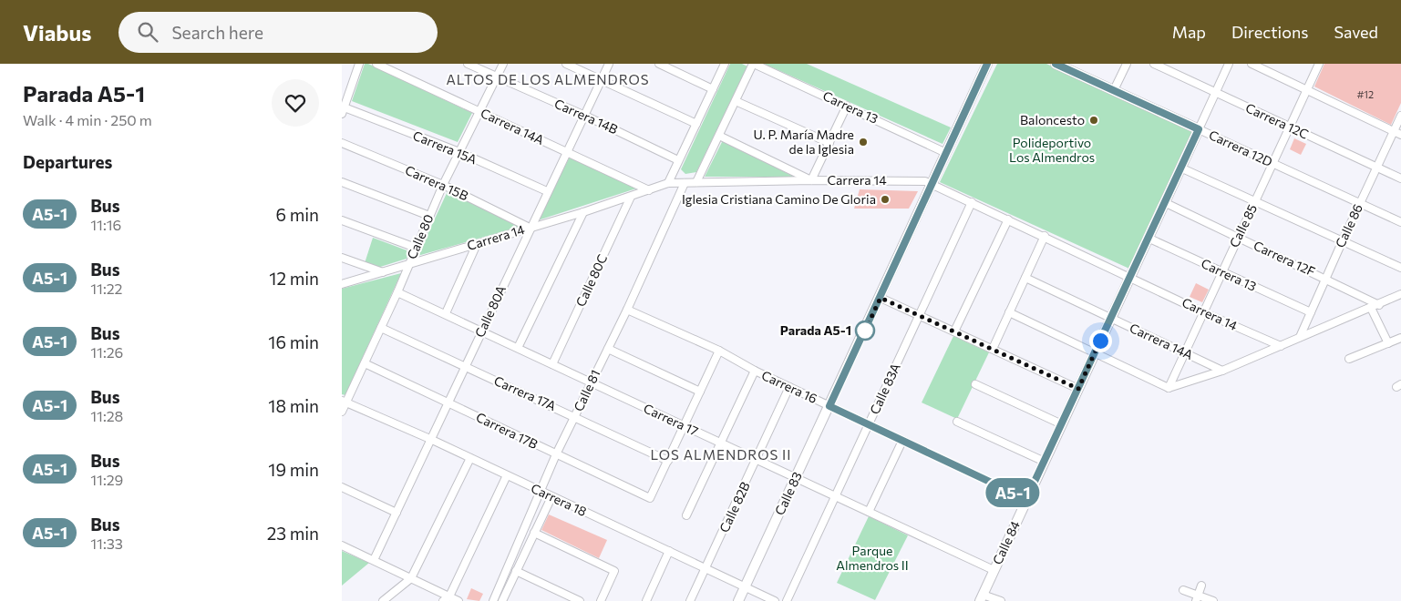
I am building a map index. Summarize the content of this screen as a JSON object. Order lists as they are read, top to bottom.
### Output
{
  "streets": {
    "street": [
      "Carrera 13",
      "Carrera 14B",
      "Carrera 12C",
      "Carrera 14A",
      "Carrera 15A",
      "Carrera 12D",
      "Carrera 14",
      "Carrera 15B",
      "Calle 85",
      "Calle 86",
      "Calle 80",
      "Carrera 12F",
      "Calle 80C",
      "Calle 80A",
      "Carrera 16",
      "Calle 83A",
      "Calle 81",
      "Carrera 17A",
      "Carrera 17",
      "Carrera 17B",
      "Calle 83",
      "Carrera 18",
      "Calle 82B",
      "Calle 84"
    ]
  },
  "crossings": [
    ["Carrera 13", "Calle 85"],
    ["Carrera 13", "Calle 86"],
    ["Carrera 13", "Calle 83"],
    ["Carrera 13", "Calle 84"],
    ["Carrera 14B", "Calle 80"],
    ["Carrera 14B", "Calle 80A"],
    ["Carrera 12C", "Calle 85"],
    ["Carrera 12C", "Calle 86"],
    ["Carrera 12C", "Calle 84"],
    ["Carrera 14A", "Carrera 14"],
    ["Carrera 14A", "Calle 85"],
    ["Carrera 14A", "Calle 80"],
    ["Carrera 14A", "Calle 80A"],
    ["Carrera 14A", "Calle 84"],
    ["Carrera 15A", "Calle 80"],
    ["Carrera 15A", "Calle 80A"],
    ["Carrera 12D", "Calle 85"],
    ["Carrera 12D", "Calle 86"],
    ["Carrera 12D", "Calle 84"],
    ["Carrera 14", "Carrera 15B"],
    ["Carrera 14", "Calle 85"],
    ["Carrera 14", "Calle 80"],
    ["Carrera 14", "Calle 80C"],
    ["Carrera 14", "Calle 80A"],
    ["Carrera 14", "Calle 83A"],
    ["Carrera 14", "Calle 81"],
    ["Carrera 14", "Calle 83"],
    ["Carrera 14", "Calle 84"],
    ["Carrera 15B", "Calle 80"],
    ["Carrera 15B", "Calle 80A"],
    ["Calle 85", "Carrera 12F"],
    ["Calle 86", "Carrera 12F"],
    ["Calle 80", "Carrera 17A"],
    ["Calle 80", "Carrera 17"],
    ["Calle 80", "Carrera 17B"],
    ["Calle 80", "Carrera 18"],
    ["Carrera 12F", "Calle 84"],
    ["Calle 80C", "Carrera 17"],
    ["Calle 80A", "Carrera 17A"],
    ["Calle 80A", "Carrera 17"],
    ["Calle 80A", "Carrera 17B"],
    ["Calle 80A", "Carrera 18"],
    ["Carrera 16", "Calle 83A"],
    ["Carrera 16", "Calle 81"],
    ["Carrera 16", "Calle 83"],
    ["Carrera 16", "Calle 82B"],
    ["Carrera 16", "Calle 84"],
    ["Calle 83A", "Carrera 17"],
    ["Calle 81", "Carrera 17A"],
    ["Calle 81", "Carrera 17"],
    ["Calle 81", "Carrera 17B"],
    ["Calle 81", "Carrera 18"],
    ["Carrera 17A", "Carrera 17B"],
    ["Carrera 17", "Calle 83"],
    ["Carrera 17", "Calle 82B"],
    ["Carrera 17", "Calle 84"],
    ["Calle 83", "Carrera 18"],
    ["Carrera 18", "Calle 82B"]
  ],
  "districts": ["ALTOS DE LOS ALMENDROS", "LOS ALMENDROS II"],
  "parks": ["Polideportivo Los Almendros", "Parque Almendros II"],
  "places": [
    "Baloncesto",
    "U. P. María Madre de la Iglesia",
    "Iglesia Cristiana Camino De Gloria",
    "Parada A5-1"
  ],
  "lines": ["bus line A5-1"],
  "house_numbers": ["#12"],
  "page": {
    "header": "Viabus",
    "search": "Search here",
    "nav": ["Map", "Directions", "Saved"],
    "heading": [
      ["Parada A5-1", "Walk · 4 min · 250 m"],
      "Departures"
    ],
    "on_map": "A5-1",
    "list": [
      {
        "mark": "A5-1",
        "name": "Bus",
        "note": "11:16",
        "value": "6 min"
      },
      {
        "mark": "A5-1",
        "name": "Bus",
        "note": "11:22",
        "value": "12 min"
      },
      {
        "mark": "A5-1",
        "name": "Bus",
        "note": "11:26",
        "value": "16 min"
      },
      {
        "mark": "A5-1",
        "name": "Bus",
        "note": "11:28",
        "value": "18 min"
      },
      {
        "mark": "A5-1",
        "name": "Bus",
        "note": "11:29",
        "value": "19 min"
      },
      {
        "mark": "A5-1",
        "name": "Bus",
        "note": "11:33",
        "value": "23 min"
      }
    ]
  }
}
